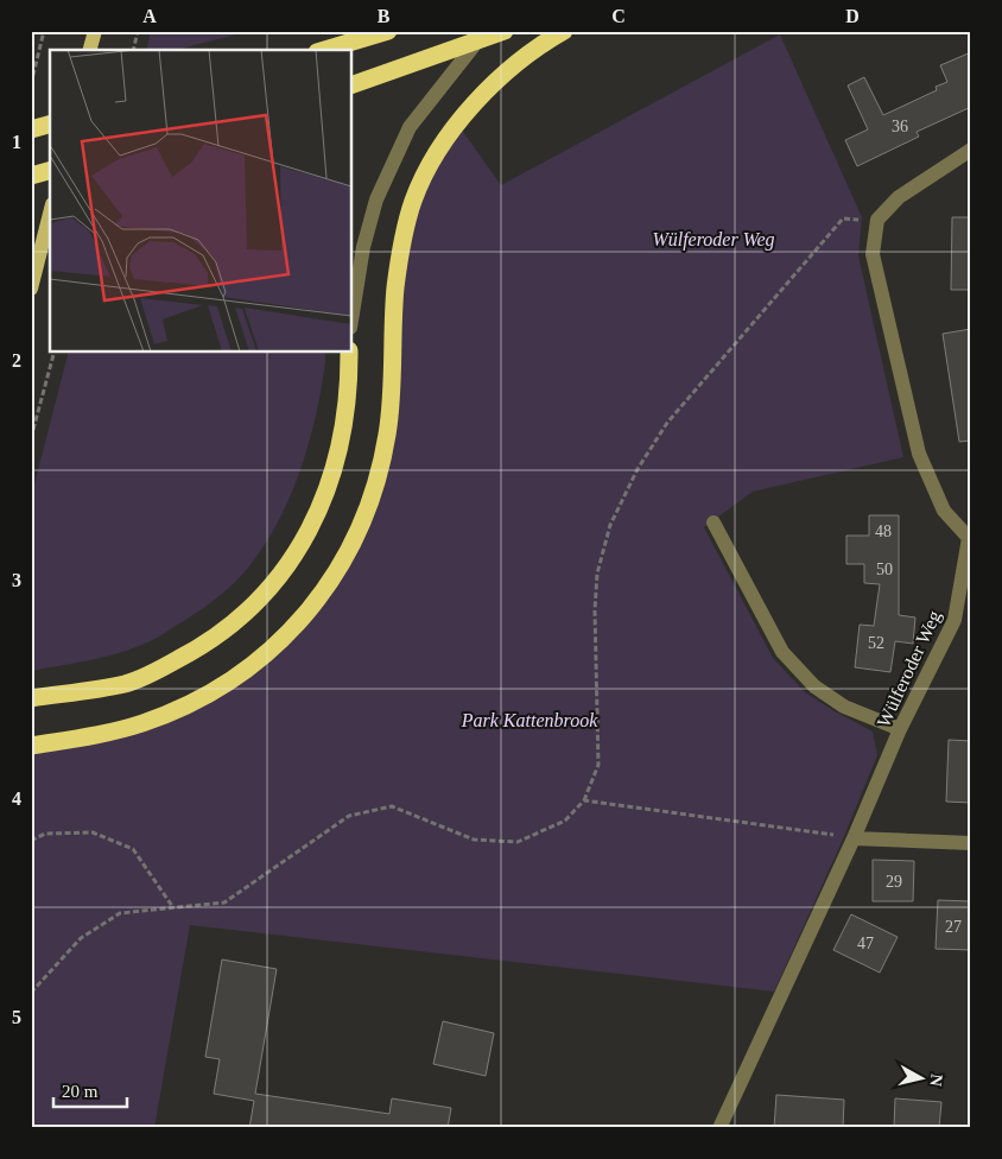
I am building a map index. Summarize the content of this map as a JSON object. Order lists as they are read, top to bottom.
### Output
{
  "streets": {
    "street": ["Wülferoder Weg"]
  },
  "parks": ["Wülferoder Weg", "Park Kattenbrook"],
  "house_numbers": [
    "36",
    "48",
    "50",
    "52",
    "29",
    "27",
    "47"
  ],
  "scale_bar": "20 m",
  "north": "right",
  "grid": {
    "columns": [
      "A",
      "B",
      "C",
      "D"
    ],
    "rows": [
      "1",
      "2",
      "3",
      "4",
      "5"
    ]
  }
}
